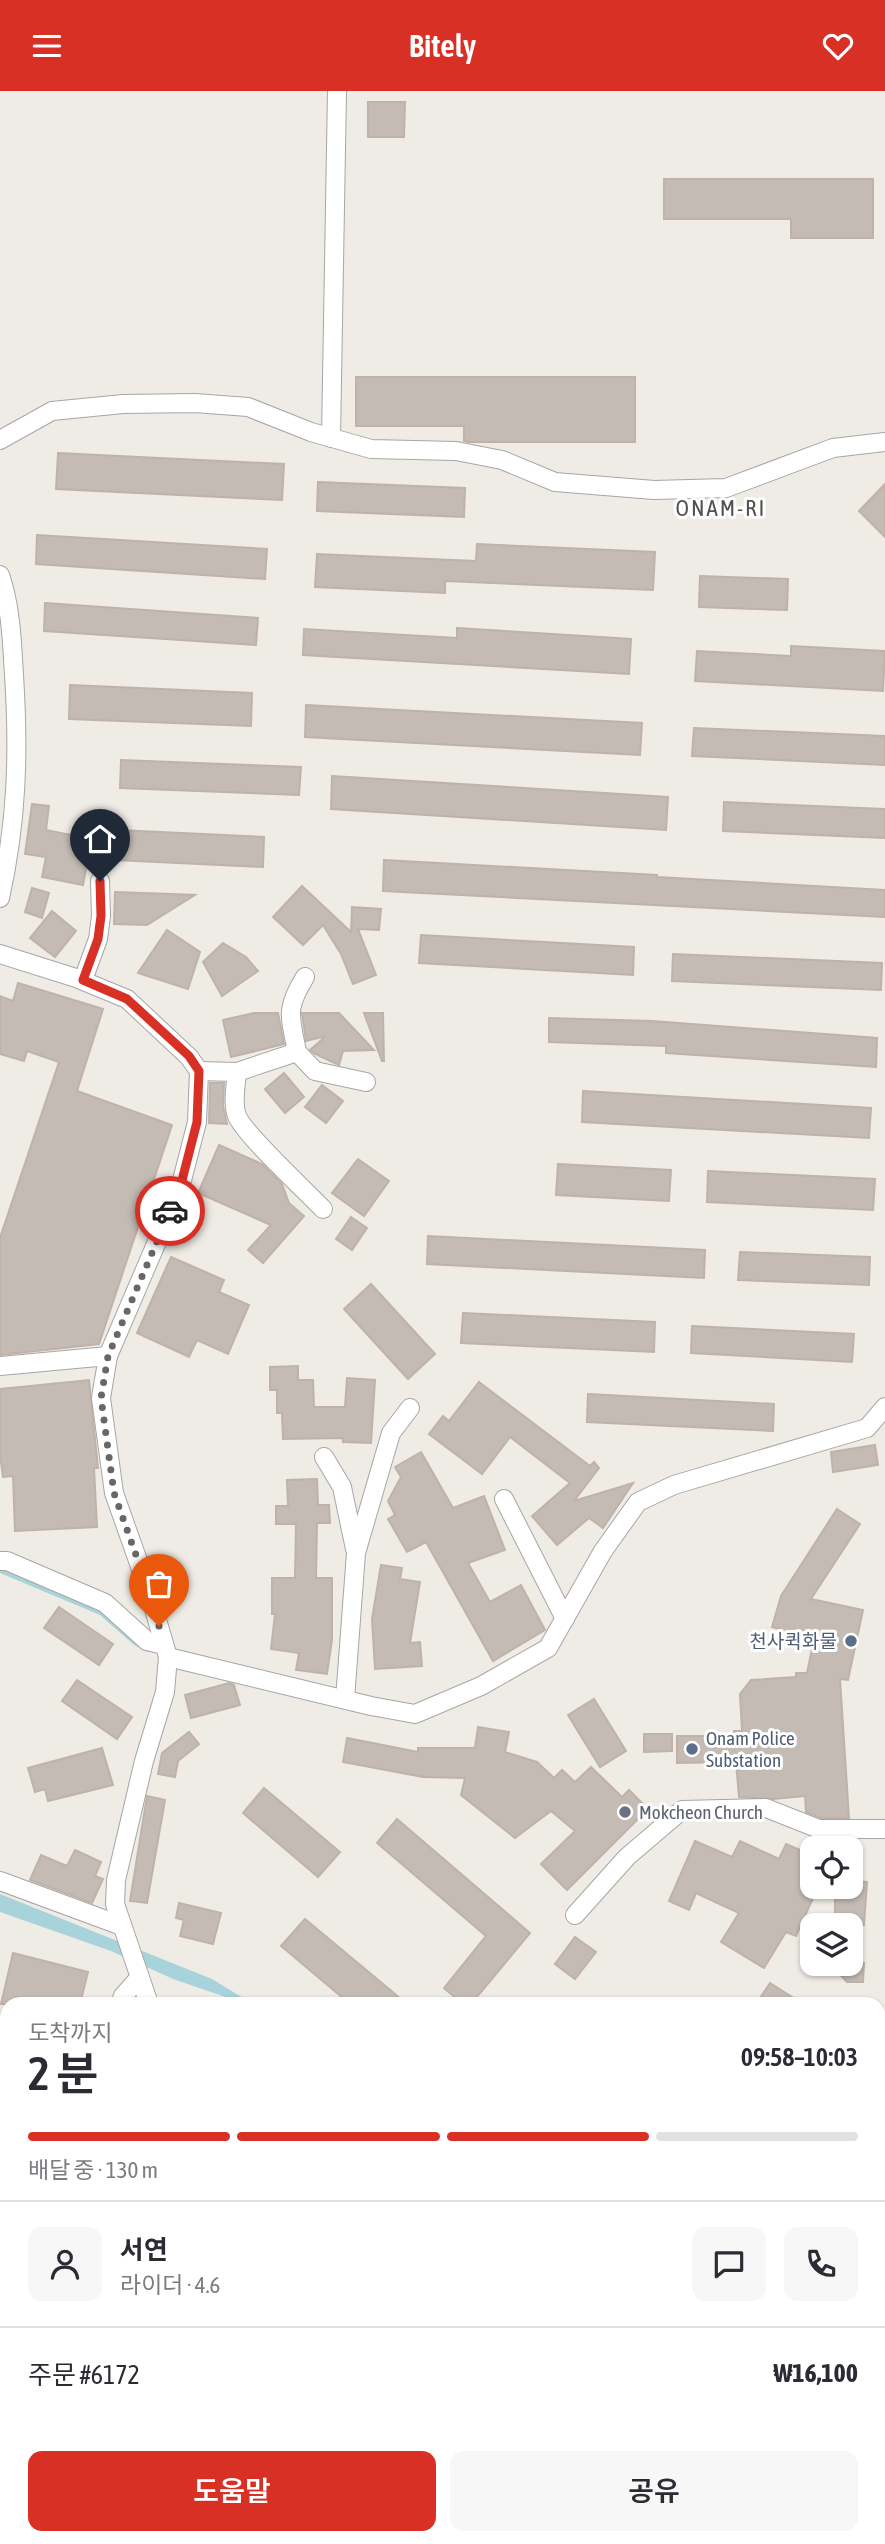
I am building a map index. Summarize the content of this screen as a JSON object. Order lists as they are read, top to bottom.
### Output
{
  "districts": ["ONAM-RI"],
  "places": ["천사퀵화물", "Onam Police Substation", "Mokcheon Church"],
  "page": {
    "header": "Bitely",
    "heading": ["2 분", "도착까지", "09:58–10:03"],
    "panel": [
      "서연",
      "라이더 · 4.6",
      "주문 #6172",
      "₩16,100"
    ],
    "bar": "배달 중 · 130 m",
    "buttons": ["도움말", "공유"]
  }
}
